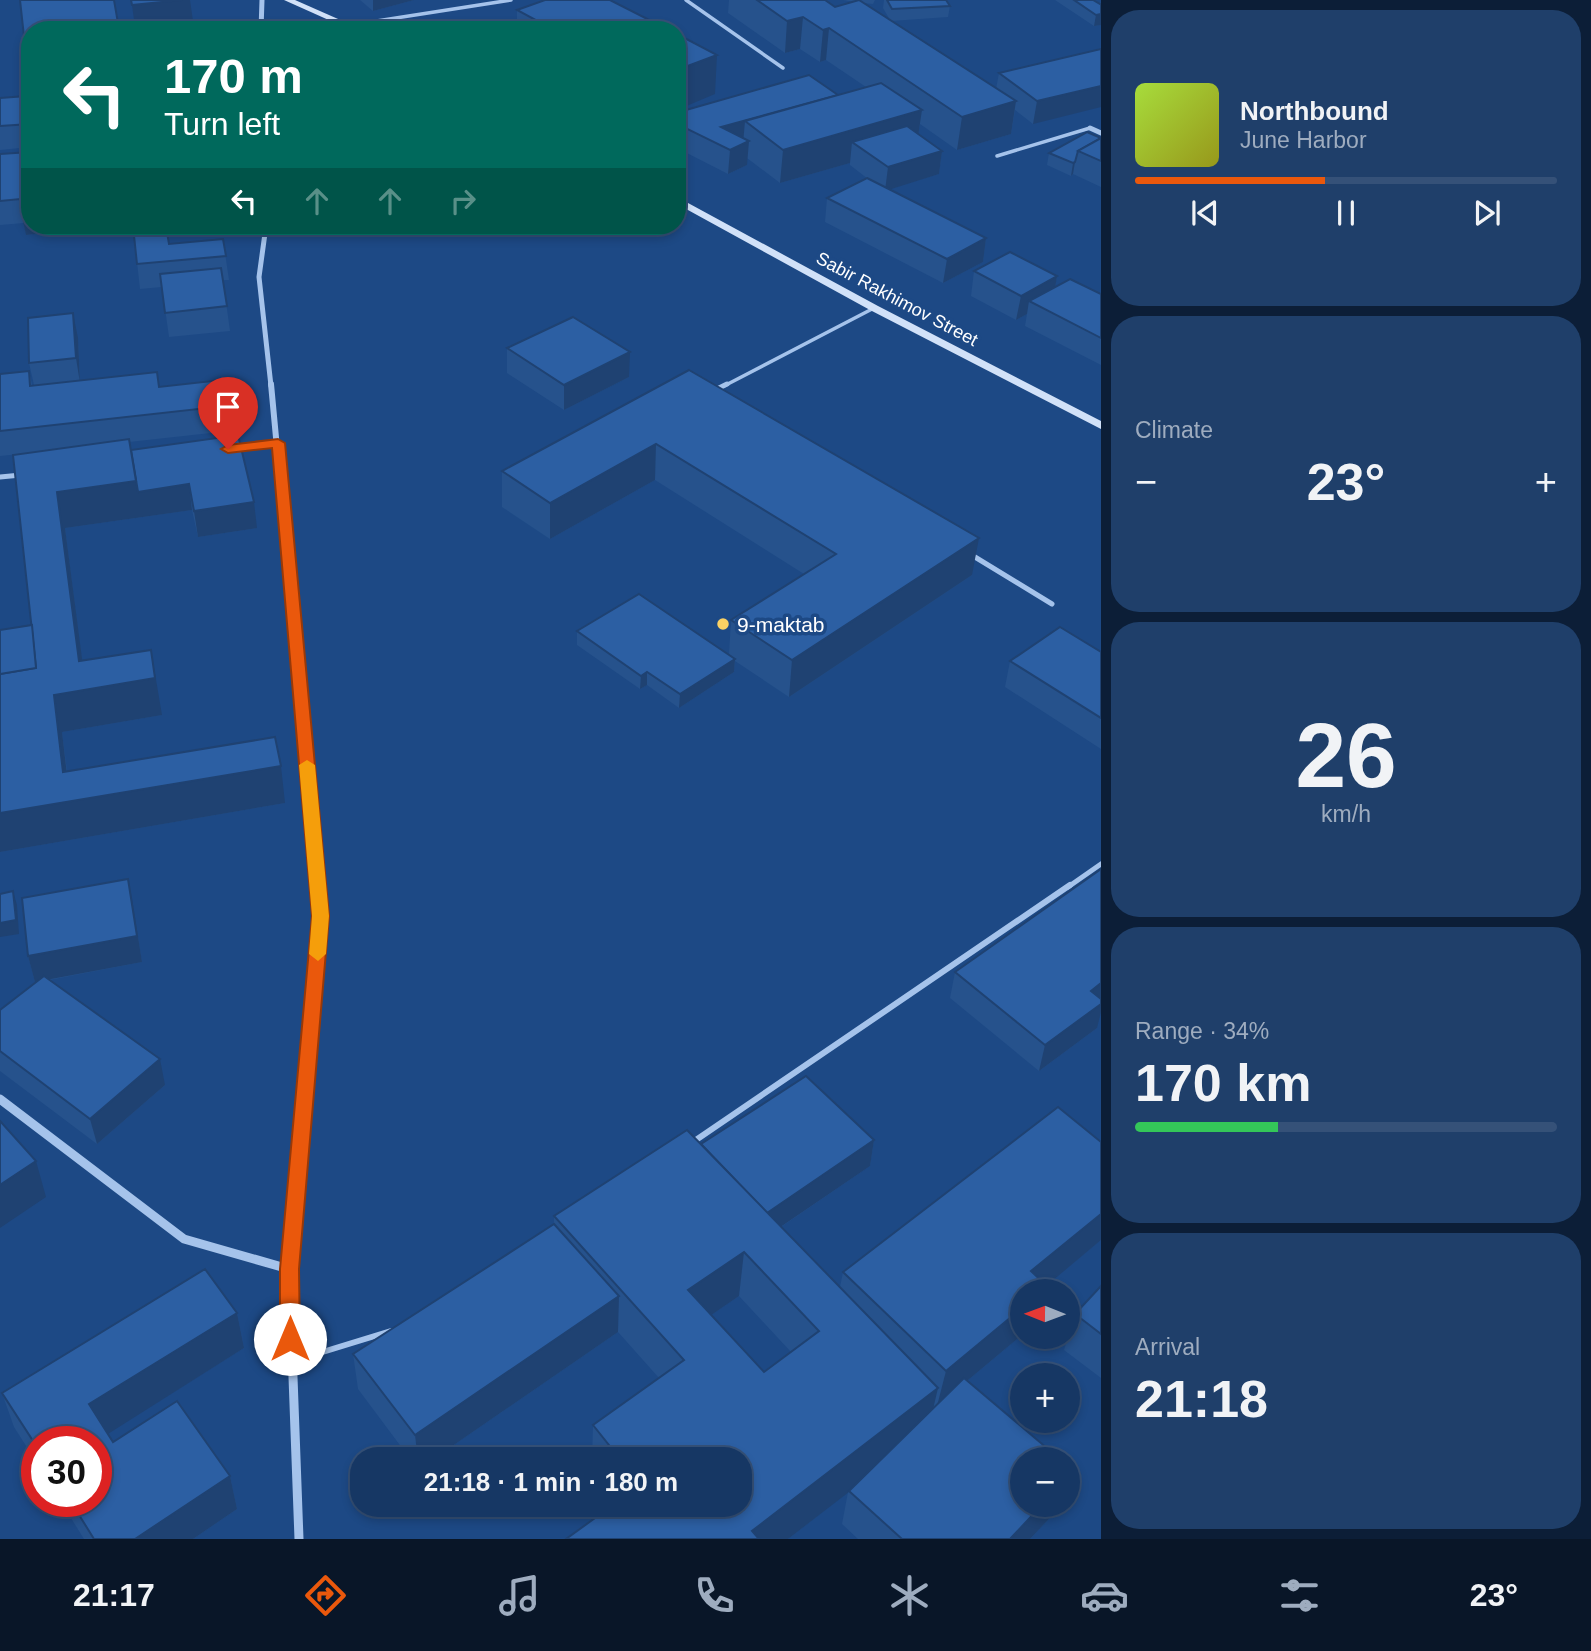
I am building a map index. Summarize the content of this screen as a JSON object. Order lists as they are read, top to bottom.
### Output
{
  "streets": {
    "street": ["Sabir Rakhimov Street"]
  },
  "places": ["9-maktab"],
  "north": "left",
  "page": {
    "turn": ["170 m", "Turn left"],
    "song": ["Northbound", "June Harbor"],
    "tile": [
      "Climate",
      ["26", "km/h"],
      ["Range · 34%", "170 km"],
      ["Arrival", "21:18"]
    ],
    "heat": ["−", "23°", "+"],
    "map_buttons": ["+", "−"],
    "limit": "30",
    "trip": "21:18 · 1 min · 180 m",
    "tabs": ["21:17", "23°"]
  }
}
